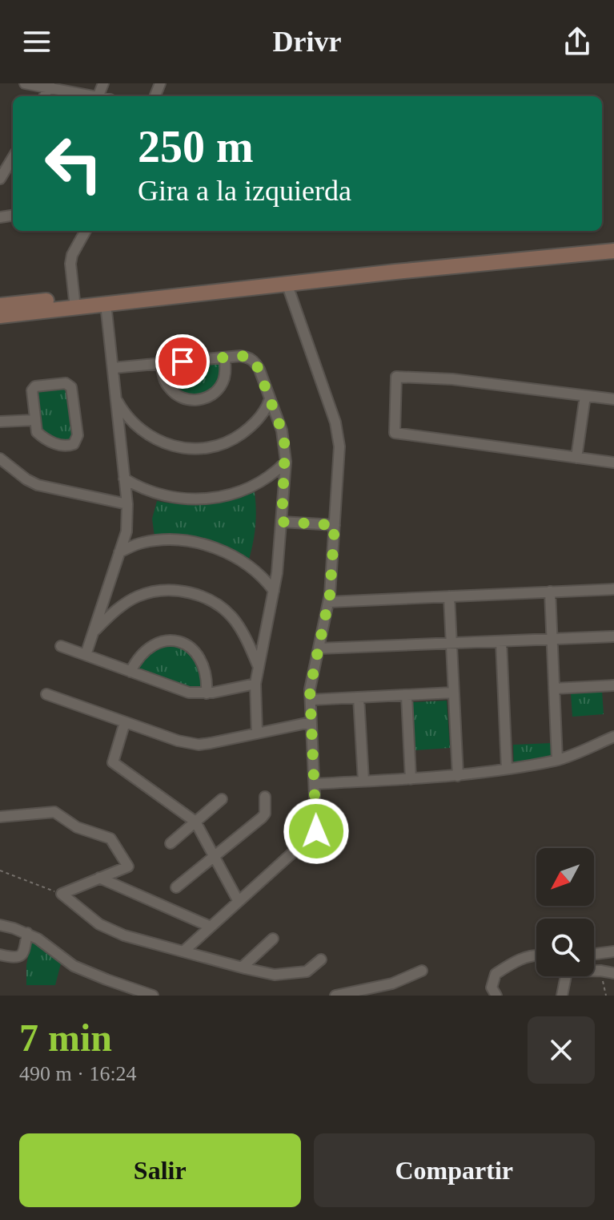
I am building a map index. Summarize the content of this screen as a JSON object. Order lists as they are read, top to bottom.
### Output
{
  "north": "bottom left",
  "page": {
    "header": "Drivr",
    "turn": ["250 m", "Gira a la izquierda"],
    "heading": ["7 min", "490 m · 16:24"],
    "buttons": ["Salir", "Compartir"]
  }
}
